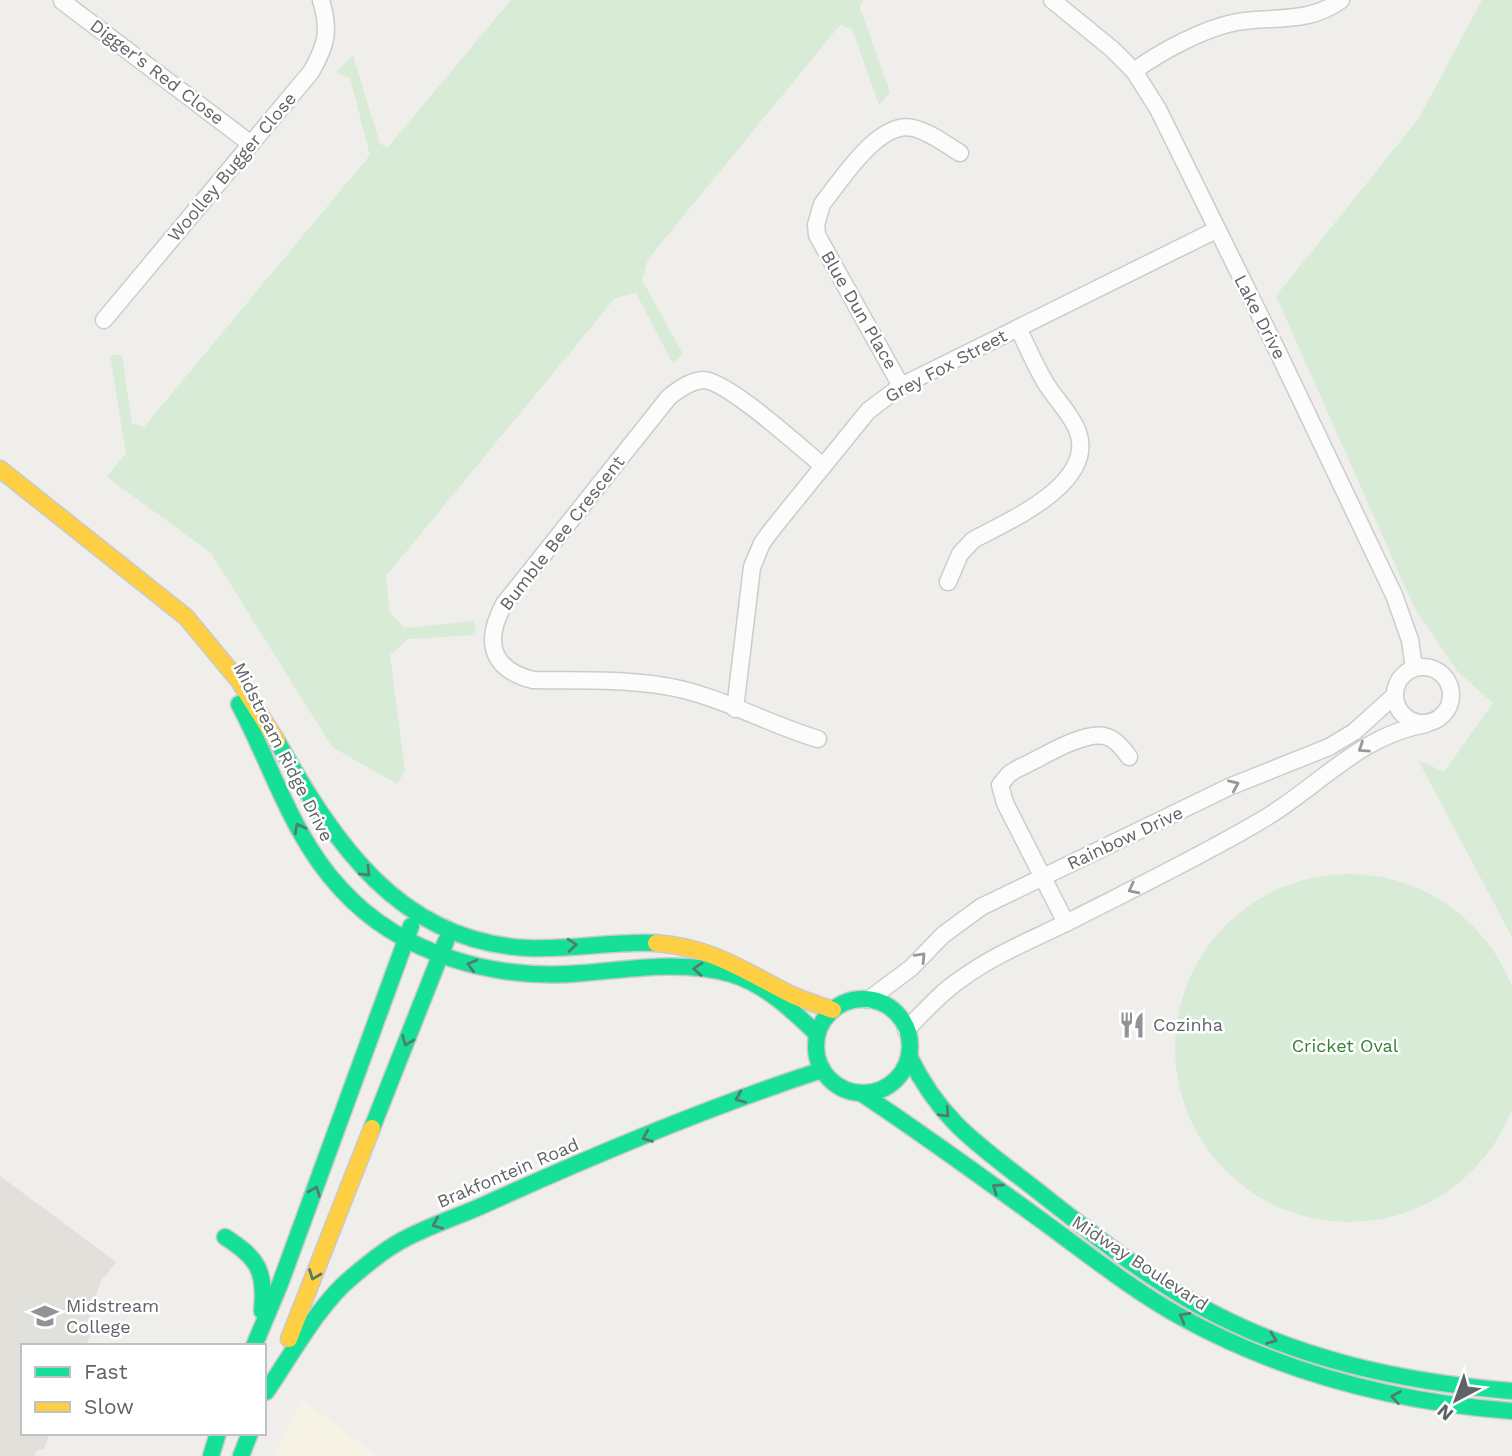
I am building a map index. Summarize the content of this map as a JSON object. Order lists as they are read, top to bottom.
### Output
{
  "streets": {
    "street": [
      "Digger's Red Close",
      "Woolley Bugger Close",
      "Blue Dun Place",
      "Lake Drive",
      "Grey Fox Street",
      "Bumble Bee Crescent",
      "Midstream Ridge Drive",
      "Rainbow Drive",
      "Brakfontein Road",
      "Midway Boulevard"
    ]
  },
  "crossings": [
    ["Digger's Red Close", "Woolley Bugger Close"],
    ["Blue Dun Place", "Grey Fox Street"],
    ["Lake Drive", "Grey Fox Street"],
    ["Lake Drive", "Rainbow Drive"],
    ["Grey Fox Street", "Bumble Bee Crescent"],
    ["Midstream Ridge Drive", "Rainbow Drive"],
    ["Midstream Ridge Drive", "Brakfontein Road"],
    ["Midstream Ridge Drive", "Midway Boulevard"],
    ["Rainbow Drive", "Brakfontein Road"],
    ["Rainbow Drive", "Midway Boulevard"],
    ["Brakfontein Road", "Midway Boulevard"]
  ],
  "parks": ["Cricket Oval"],
  "places": {
    "restaurant": ["Cozinha"],
    "school or university": ["Midstream College"]
  },
  "legend": ["Fast", "Slow"],
  "north": "bottom left"
}
